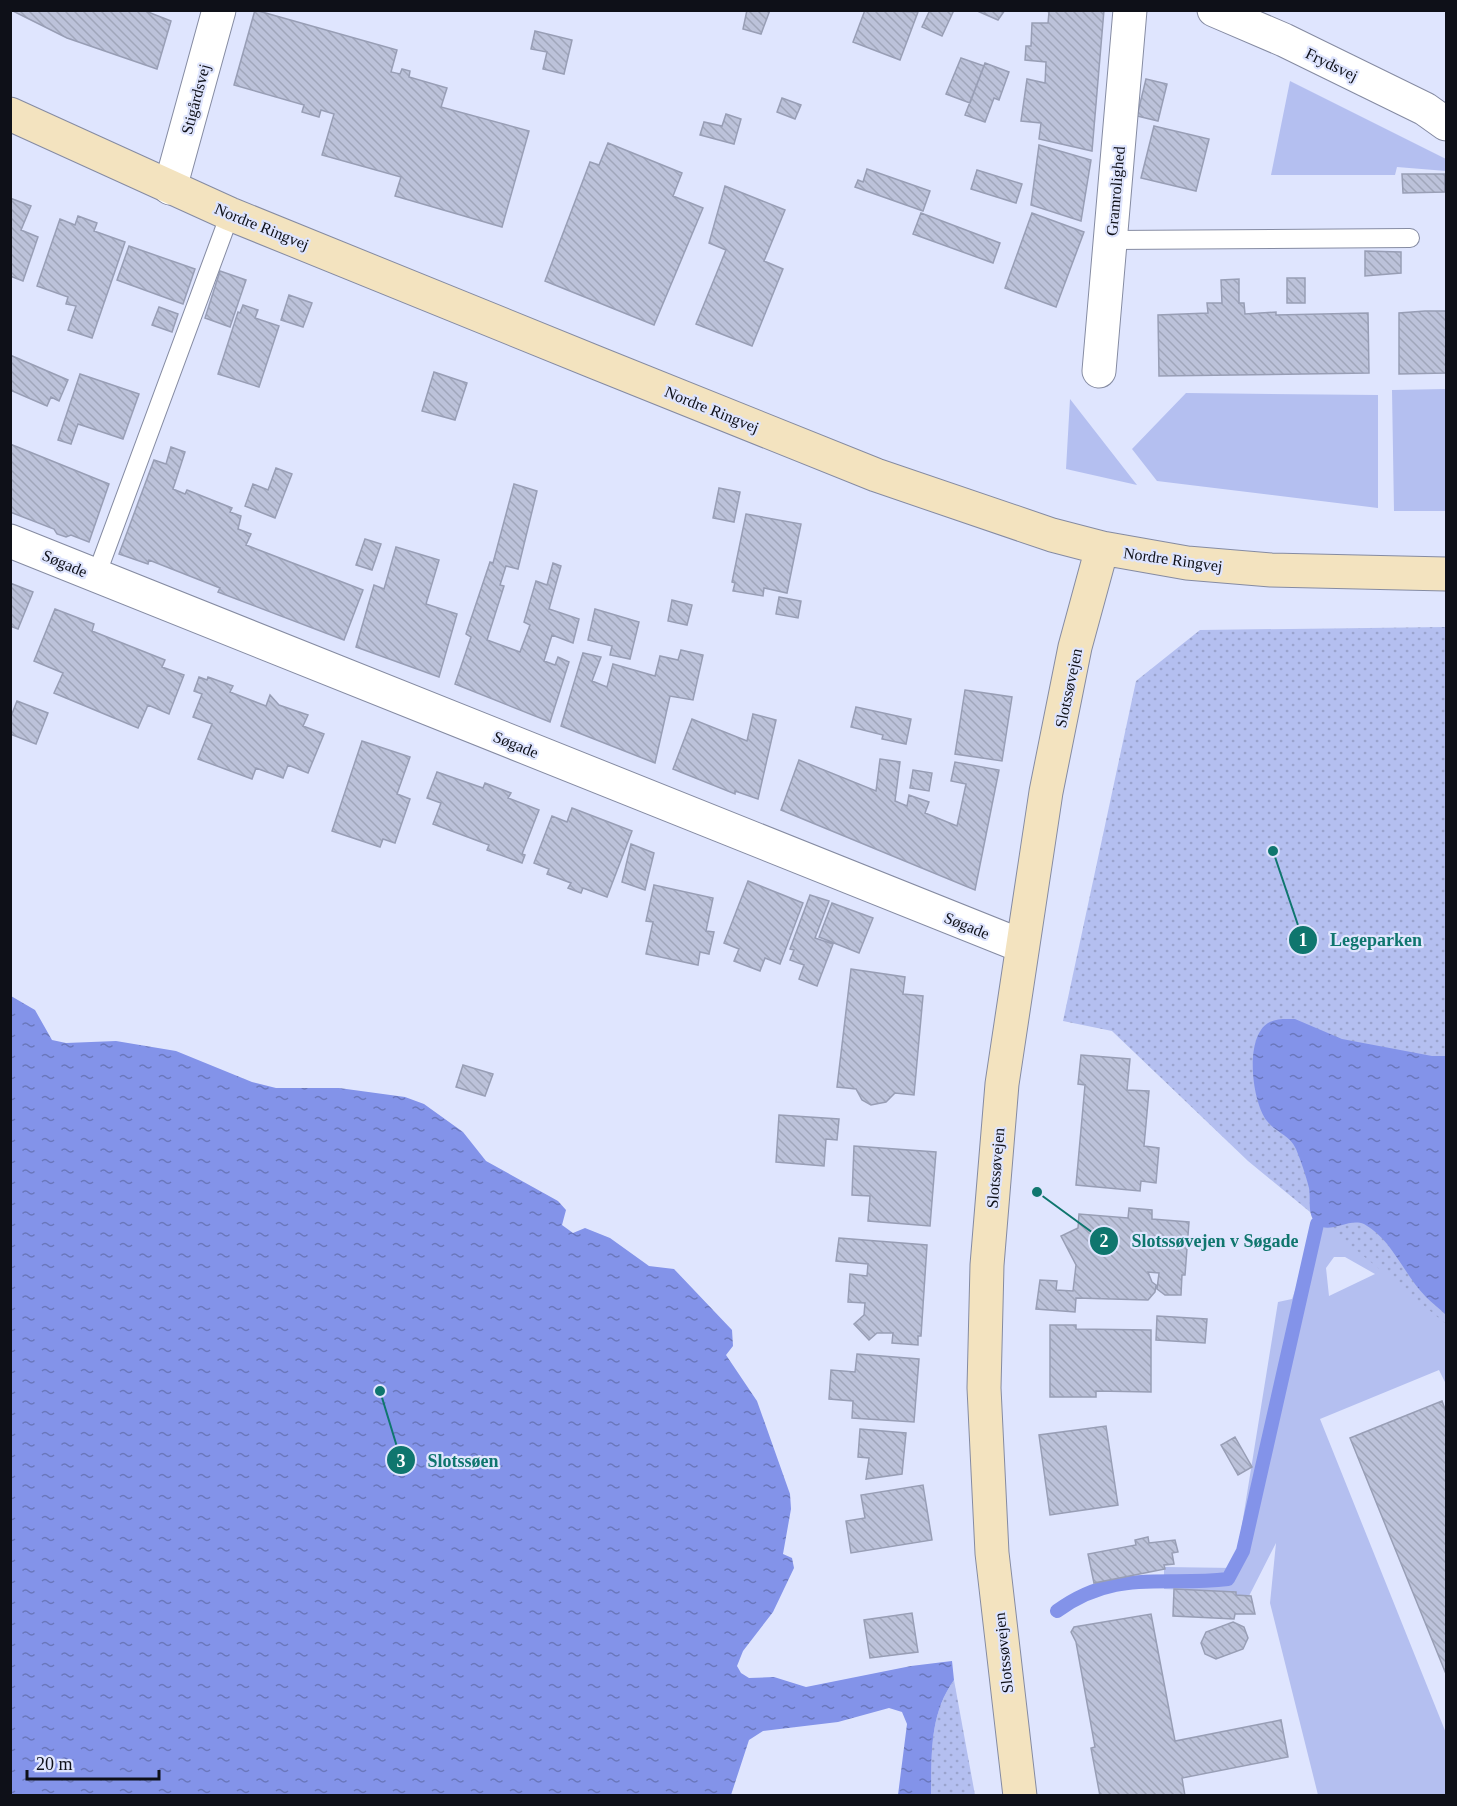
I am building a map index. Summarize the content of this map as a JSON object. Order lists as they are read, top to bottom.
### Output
{
  "streets": {
    "main road": ["Nordre Ringvej", "Slotssøvejen"],
    "street": [
      "Frydsvej",
      "Stigårdsvej",
      "Gramrolighed",
      "Søgade"
    ]
  },
  "crossings": [
    ["Stigårdsvej", "Nordre Ringvej"],
    ["Nordre Ringvej", "Slotssøvejen"],
    ["Søgade", "Slotssøvejen"]
  ],
  "places": ["Legeparken", "Slotssøvejen v Søgade", "Slotssøen"],
  "scale_bar": "20 m"
}
